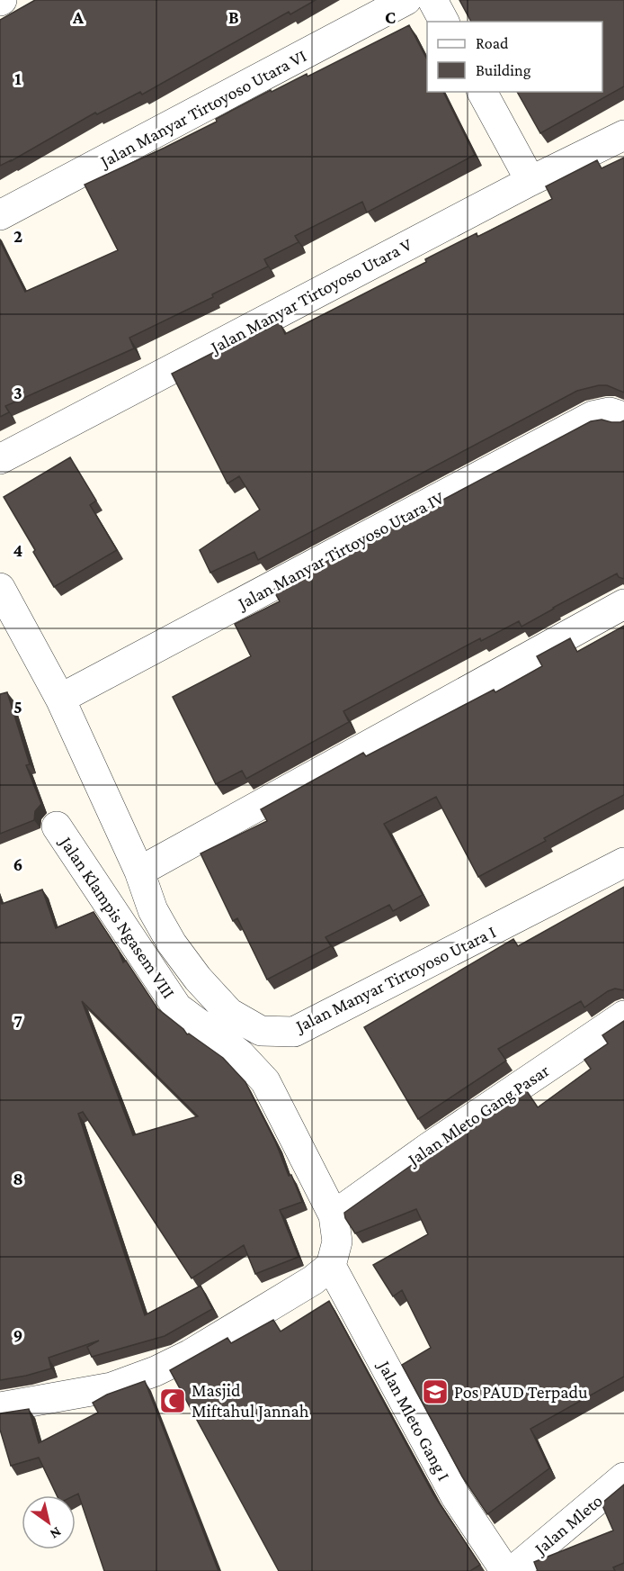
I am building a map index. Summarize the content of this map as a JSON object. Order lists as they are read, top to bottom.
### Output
{
  "streets": {
    "street": [
      "Jalan Manyar Tirtoyoso Utara VI",
      "Jalan Manyar Tirtoyoso Utara V",
      "Jalan Manyar Tirtoyoso Utara IV",
      "Jalan Klampis Ngasem VIII",
      "Jalan Manyar Tirtoyoso Utara I",
      "Jalan Mleto Gang Pasar",
      "Jalan Mleto Gang I",
      "Jalan Mleto"
    ]
  },
  "crossings": [
    ["Jalan Manyar Tirtoyoso Utara IV", "Jalan Manyar Tirtoyoso Utara I"],
    ["Jalan Klampis Ngasem VIII", "Jalan Mleto Gang Pasar"],
    ["Jalan Klampis Ngasem VIII", "Jalan Mleto Gang I"]
  ],
  "places": {
    "school or university": ["Pos PAUD Terpadu"],
    "mosque": ["Masjid Miftahul Jannah"]
  },
  "legend": ["Road", "Building"],
  "north": "bottom right",
  "grid": {
    "columns": ["A", "B", "C"],
    "rows": [
      "1",
      "2",
      "3",
      "4",
      "5",
      "6",
      "7",
      "8",
      "9"
    ]
  }
}
